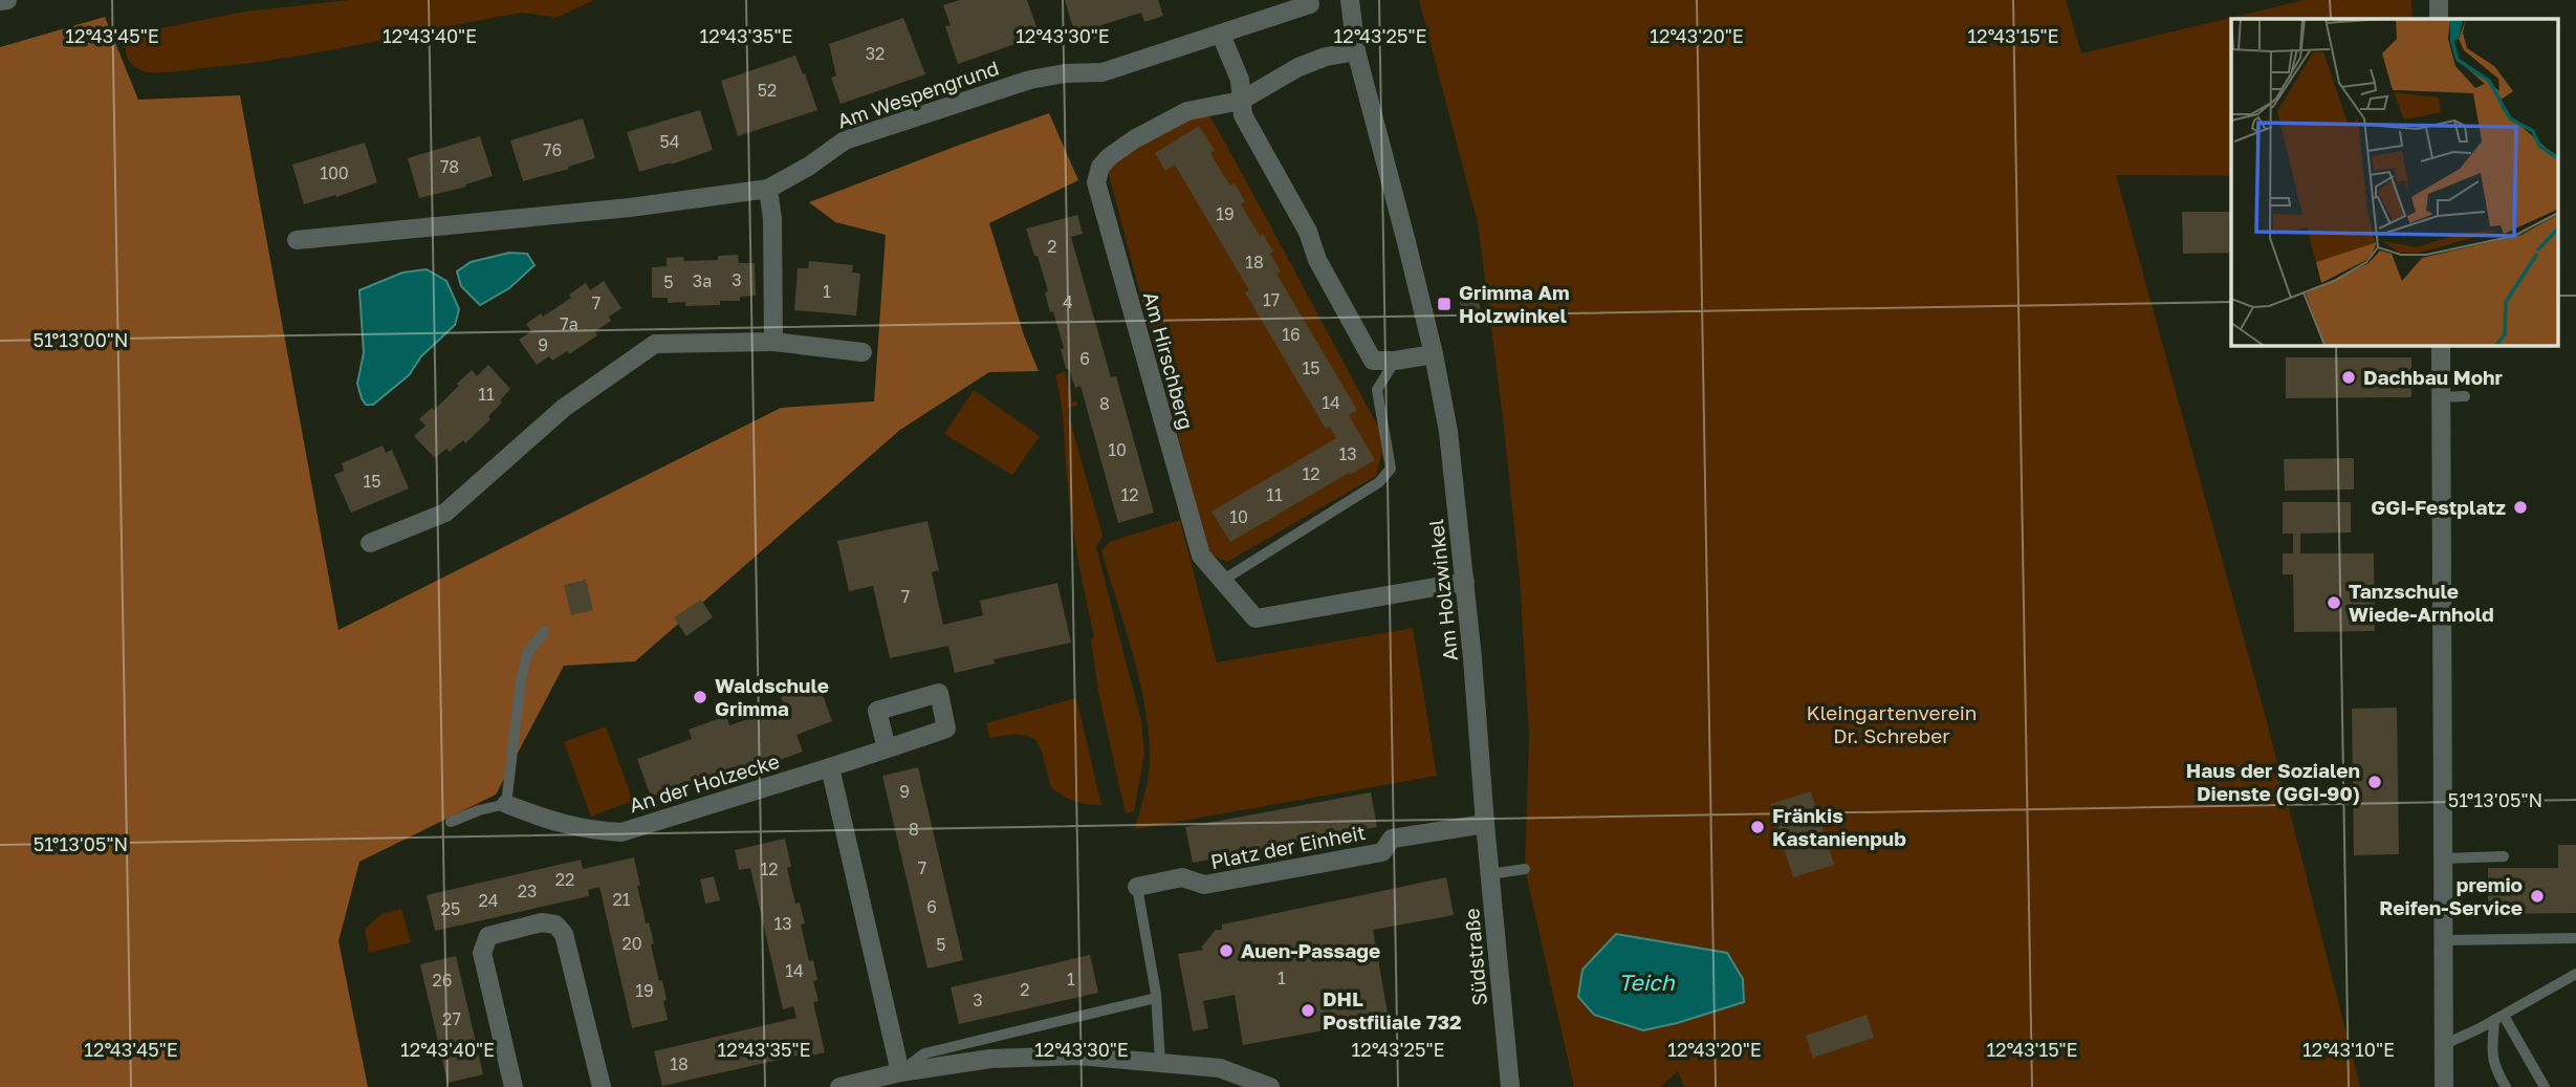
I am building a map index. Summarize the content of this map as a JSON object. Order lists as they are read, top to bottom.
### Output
{
  "streets": {
    "street": [
      "Am Wespengrund",
      "Am Hirschberg",
      "Am Holzwinkel",
      "An der Holzecke",
      "Platz der Einheit",
      "Südstraße"
    ]
  },
  "crossings": [
    ["Am Hirschberg", "Am Holzwinkel"],
    ["Am Holzwinkel", "Platz der Einheit"],
    ["Am Holzwinkel", "Südstraße"],
    ["Platz der Einheit", "Südstraße"]
  ],
  "water": ["Teich"],
  "parks": ["Kleingartenverein Dr. Schreber"],
  "places": {
    "transit": ["Grimma Am Holzwinkel"],
    "other": [
      "Dachbau Mohr",
      "GGI-Festplatz",
      "Tanzschule Wiede-Arnhold",
      "Waldschule Grimma",
      "Haus der Sozialen Dienste (GGI-90)",
      "Fränkis Kastanienpub",
      "premio Reifen-Service",
      "Auen-Passage",
      "DHL Postfiliale 732"
    ]
  },
  "house_numbers": [
    "32",
    "52",
    "54",
    "76",
    "78",
    "100",
    "19",
    "2",
    "18",
    "3",
    "3a",
    "5",
    "1",
    "17",
    "4",
    "7",
    "7a",
    "16",
    "9",
    "6",
    "15",
    "11",
    "14",
    "8",
    "10",
    "13",
    "12",
    "15",
    "12",
    "11",
    "10",
    "7",
    "9",
    "8",
    "7",
    "12",
    "22",
    "23",
    "21",
    "24",
    "6",
    "25",
    "13",
    "20",
    "5",
    "14",
    "1",
    "1",
    "26",
    "2",
    "19",
    "3",
    "27",
    "18"
  ],
  "coordinates": [
    "12°43'45\"E",
    "12°43'40\"E",
    "12°43'35\"E",
    "12°43'30\"E",
    "12°43'25\"E",
    "12°43'20\"E",
    "12°43'15\"E",
    "51°13'00\"N",
    "51°13'05\"N",
    "12°43'10\"E"
  ]
}
